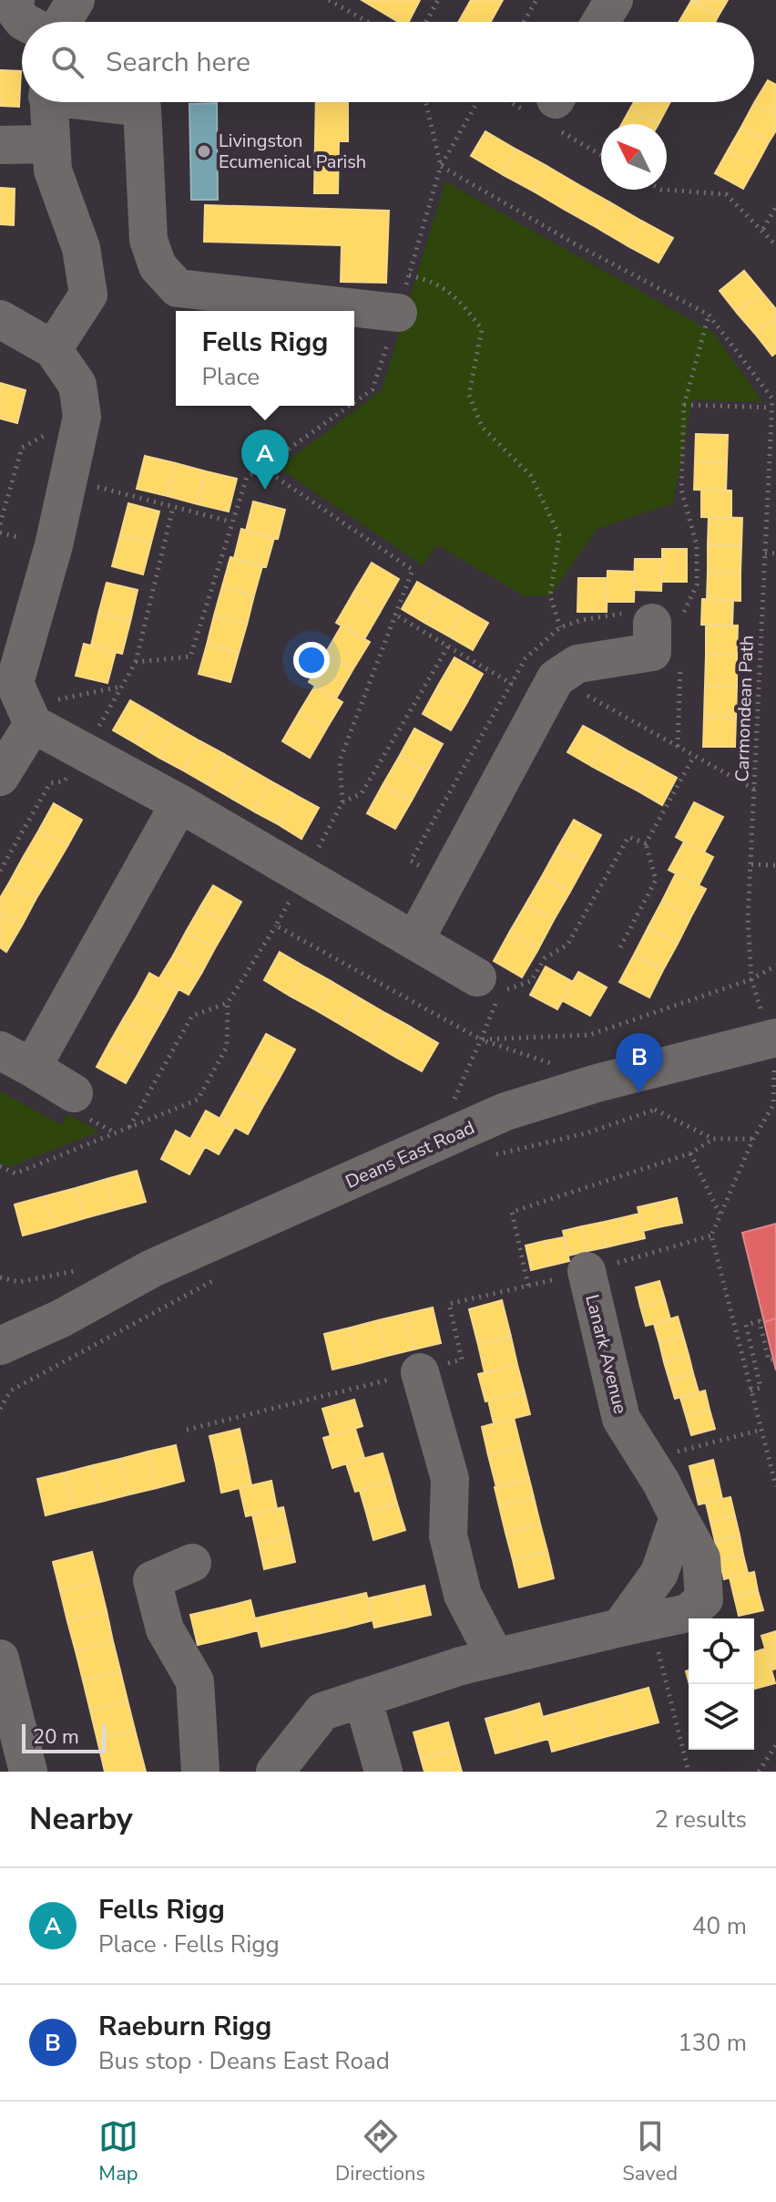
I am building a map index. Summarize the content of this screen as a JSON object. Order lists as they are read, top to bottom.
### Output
{
  "streets": {
    "street": ["Deans East Road", "Lanark Avenue"],
    "path": ["Carmondean Path"]
  },
  "crossings": [
    ["Carmondean Path", "Deans East Road"]
  ],
  "places": ["Livingston Ecumenical Parish"],
  "scale_bar": "20 m",
  "north": "top left",
  "page": {
    "search": "Search here",
    "popup": ["Fells Rigg", "Place"],
    "pins": ["A", "B"],
    "scale": "20 m",
    "heading": ["Nearby", "2 results"],
    "list": [
      {
        "mark": "A",
        "name": "Fells Rigg",
        "note": "Place · Fells Rigg",
        "value": "40 m"
      },
      {
        "mark": "B",
        "name": "Raeburn Rigg",
        "note": "Bus stop · Deans East Road",
        "value": "130 m"
      }
    ],
    "nav": ["Map", "Directions", "Saved"]
  }
}
